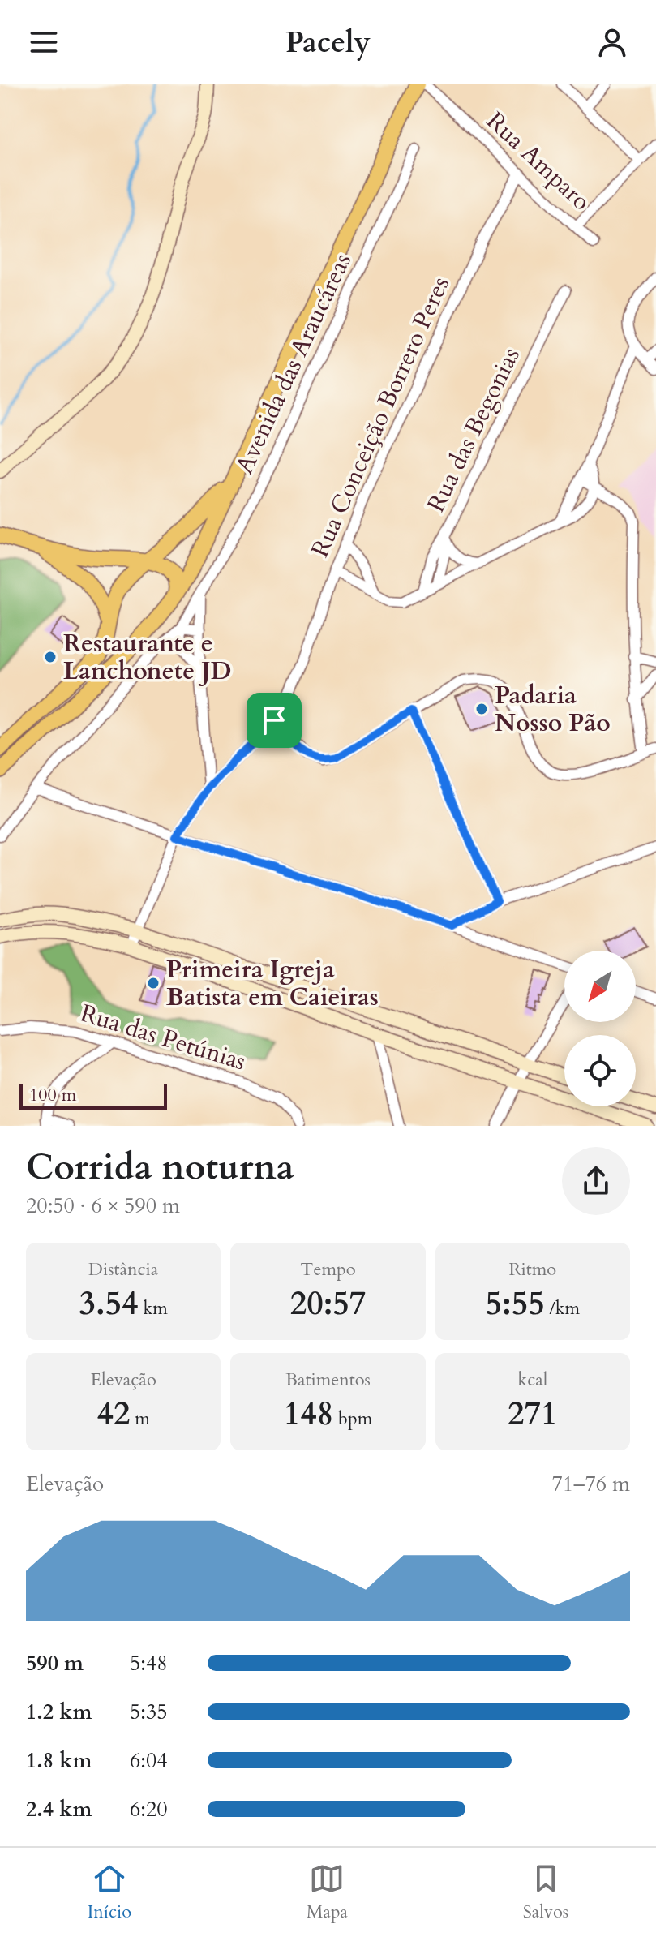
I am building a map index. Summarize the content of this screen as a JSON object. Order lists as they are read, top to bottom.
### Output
{
  "streets": {
    "street": [
      "Rua Amparo",
      "Avenida das Araucáreas",
      "Rua Conceição Borrero Peres",
      "Rua das Begonias",
      "Rua das Petúnias"
    ]
  },
  "crossings": [
    ["Rua Amparo", "Rua Conceição Borrero Peres"]
  ],
  "places": ["Restaurante e Lanchonete JD", "Padaria Nosso Pão", "Primeira Igreja Batista em Caieiras"],
  "scale_bar": "100 m",
  "north": "bottom left",
  "page": {
    "header": "Pacely",
    "scale": "100 m",
    "heading": ["Corrida noturna", "20:50 · 6 × 590 m"],
    "stats": [
      ["Distância", "3.54 km"],
      ["Tempo", "20:57"],
      ["Ritmo", "5:55 /km"],
      ["Elevação", "42 m"],
      ["Batimentos", "148 bpm"],
      ["kcal", "271"]
    ],
    "chart": ["Elevação", "71–76 m"],
    "list": [
      {
        "name": "590 m",
        "note": "5:48"
      },
      {
        "name": "1.2 km",
        "note": "5:35"
      },
      {
        "name": "1.8 km",
        "note": "6:04"
      },
      {
        "name": "2.4 km",
        "note": "6:20"
      }
    ],
    "tabs": ["Início", "Mapa", "Salvos"]
  }
}
